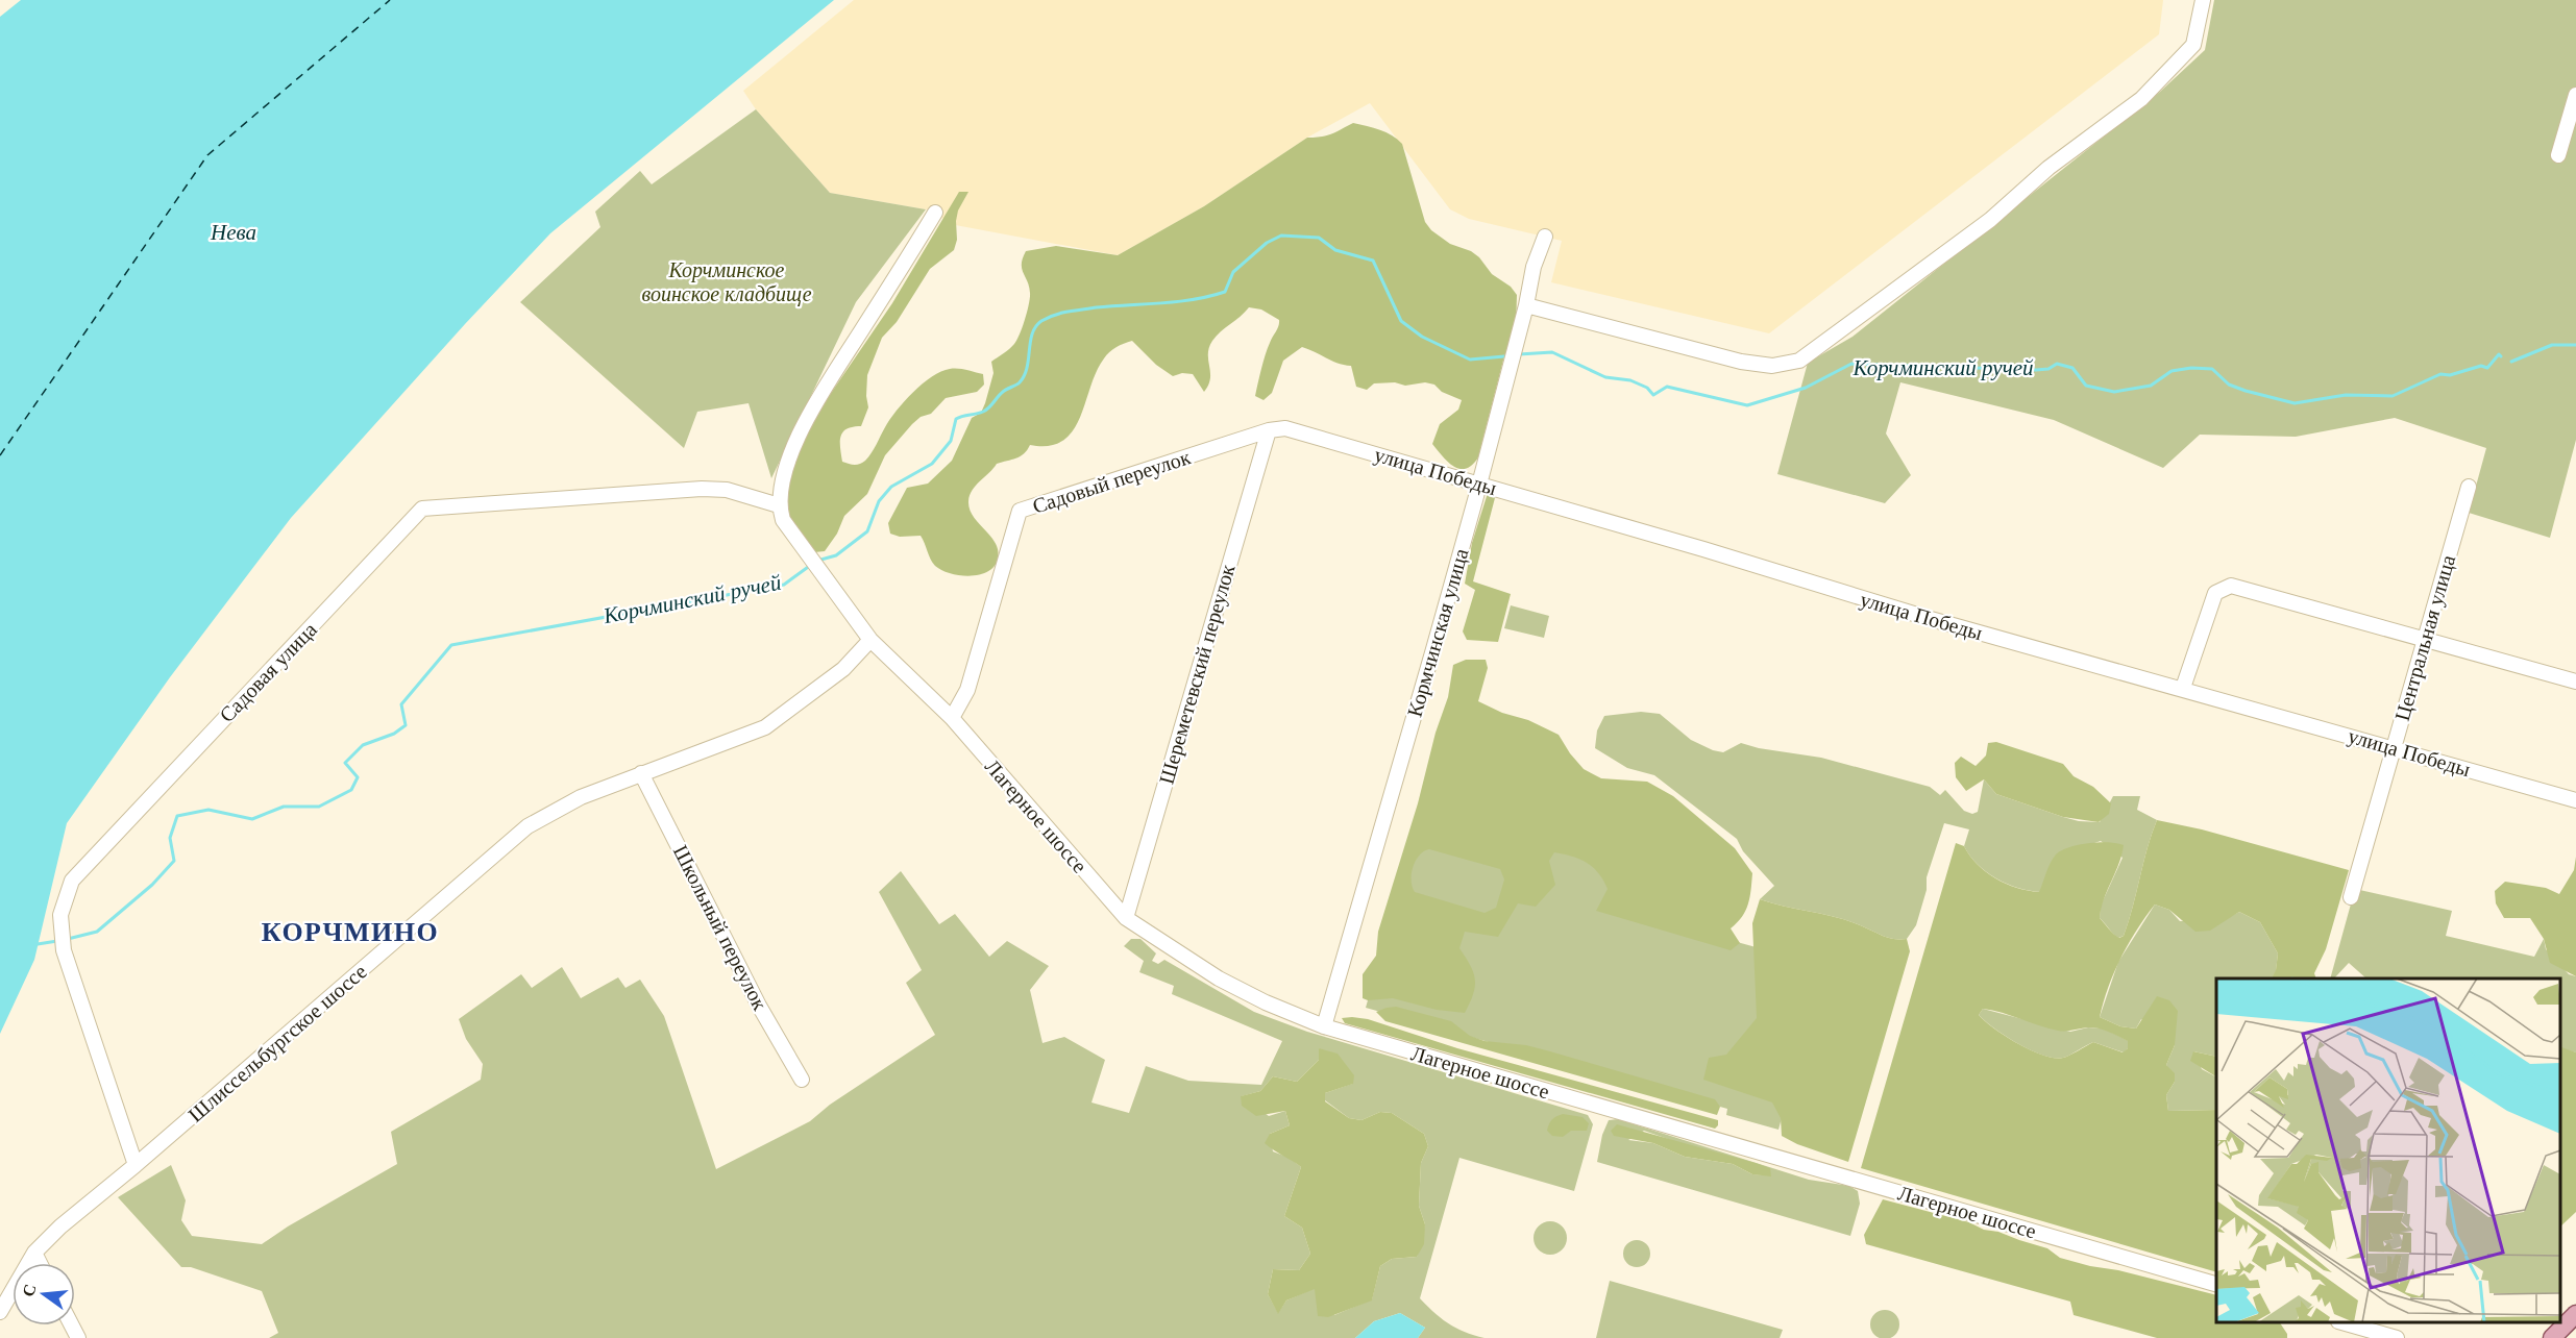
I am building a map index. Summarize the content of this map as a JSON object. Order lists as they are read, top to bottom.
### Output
{
  "streets": {
    "street": [
      "улица Победы",
      "Садовый переулок",
      "Кормчинская улица",
      "Центральная улица",
      "Садовая улица",
      "Шереметевский переулок",
      "Лагерное шоссе",
      "Школьный переулок",
      "Шлиссельбургское шоссе"
    ]
  },
  "crossings": [
    ["улица Победы", "Садовый переулок"],
    ["улица Победы", "Кормчинская улица"],
    ["улица Победы", "Центральная улица"],
    ["улица Победы", "Шереметевский переулок"],
    ["Садовый переулок", "Шереметевский переулок"],
    ["Садовый переулок", "Лагерное шоссе"],
    ["Кормчинская улица", "Лагерное шоссе"],
    ["Садовая улица", "Лагерное шоссе"],
    ["Садовая улица", "Шлиссельбургское шоссе"],
    ["Шереметевский переулок", "Лагерное шоссе"],
    ["Лагерное шоссе", "Шлиссельбургское шоссе"],
    ["Школьный переулок", "Шлиссельбургское шоссе"]
  ],
  "districts": ["КОРЧМИНО"],
  "water": ["Нева", "Корчминский ручей"],
  "parks": ["Корчминское воинское кладбище"],
  "north": "left"
}
